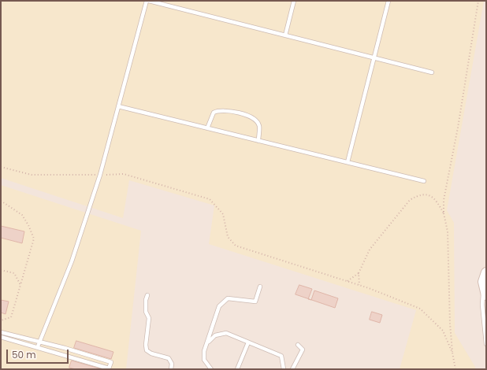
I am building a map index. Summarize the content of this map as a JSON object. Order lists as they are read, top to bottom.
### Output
{
  "scale_bar": "50 m"
}
